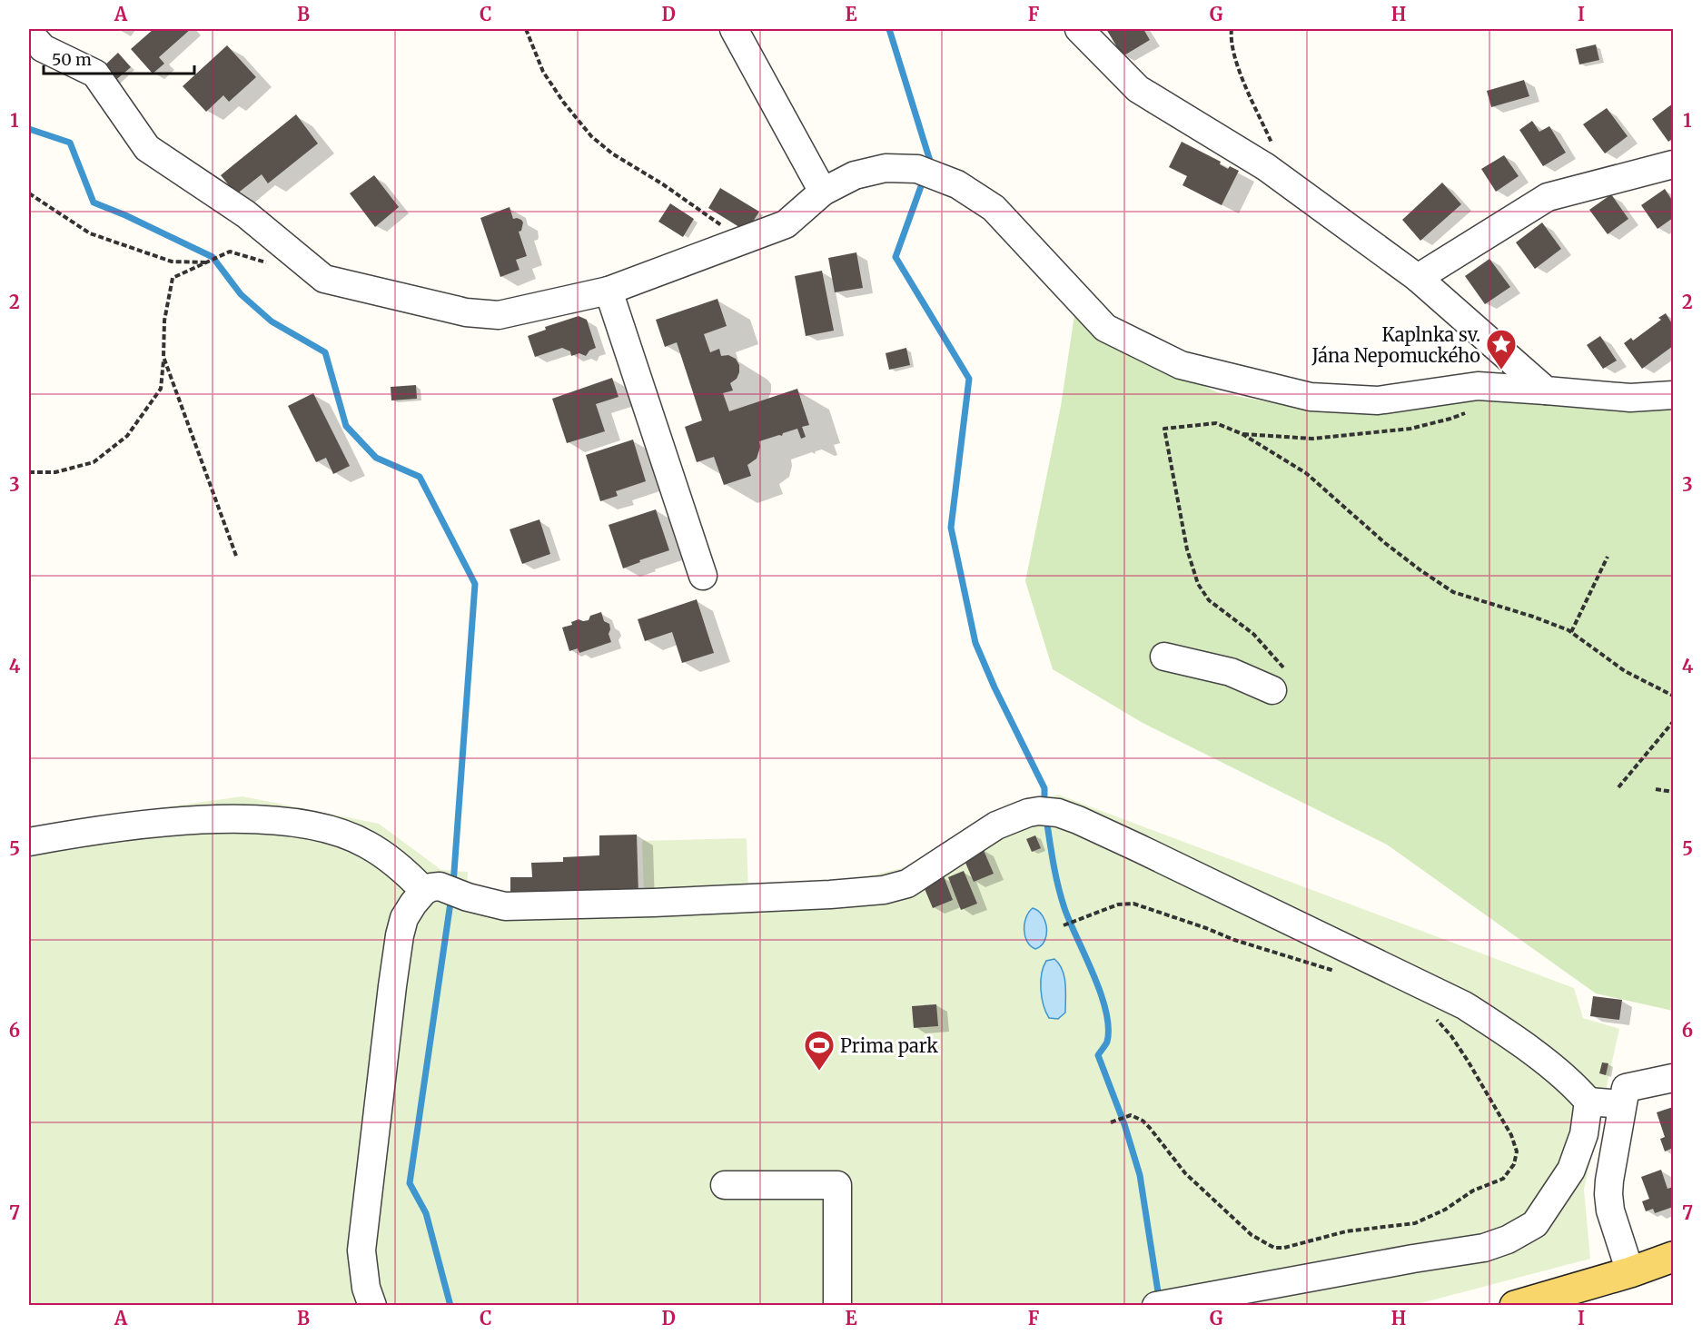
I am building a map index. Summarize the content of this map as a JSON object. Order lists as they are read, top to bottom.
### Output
{
  "places": {
    "place": ["Kaplnka sv. Jána Nepomuckého"],
    "sports": ["Prima park"]
  },
  "scale_bar": "50 m",
  "grid": {
    "columns": [
      "A",
      "B",
      "C",
      "D",
      "E",
      "F",
      "G",
      "H",
      "I"
    ],
    "rows": [
      "1",
      "2",
      "3",
      "4",
      "5",
      "6",
      "7"
    ]
  }
}
